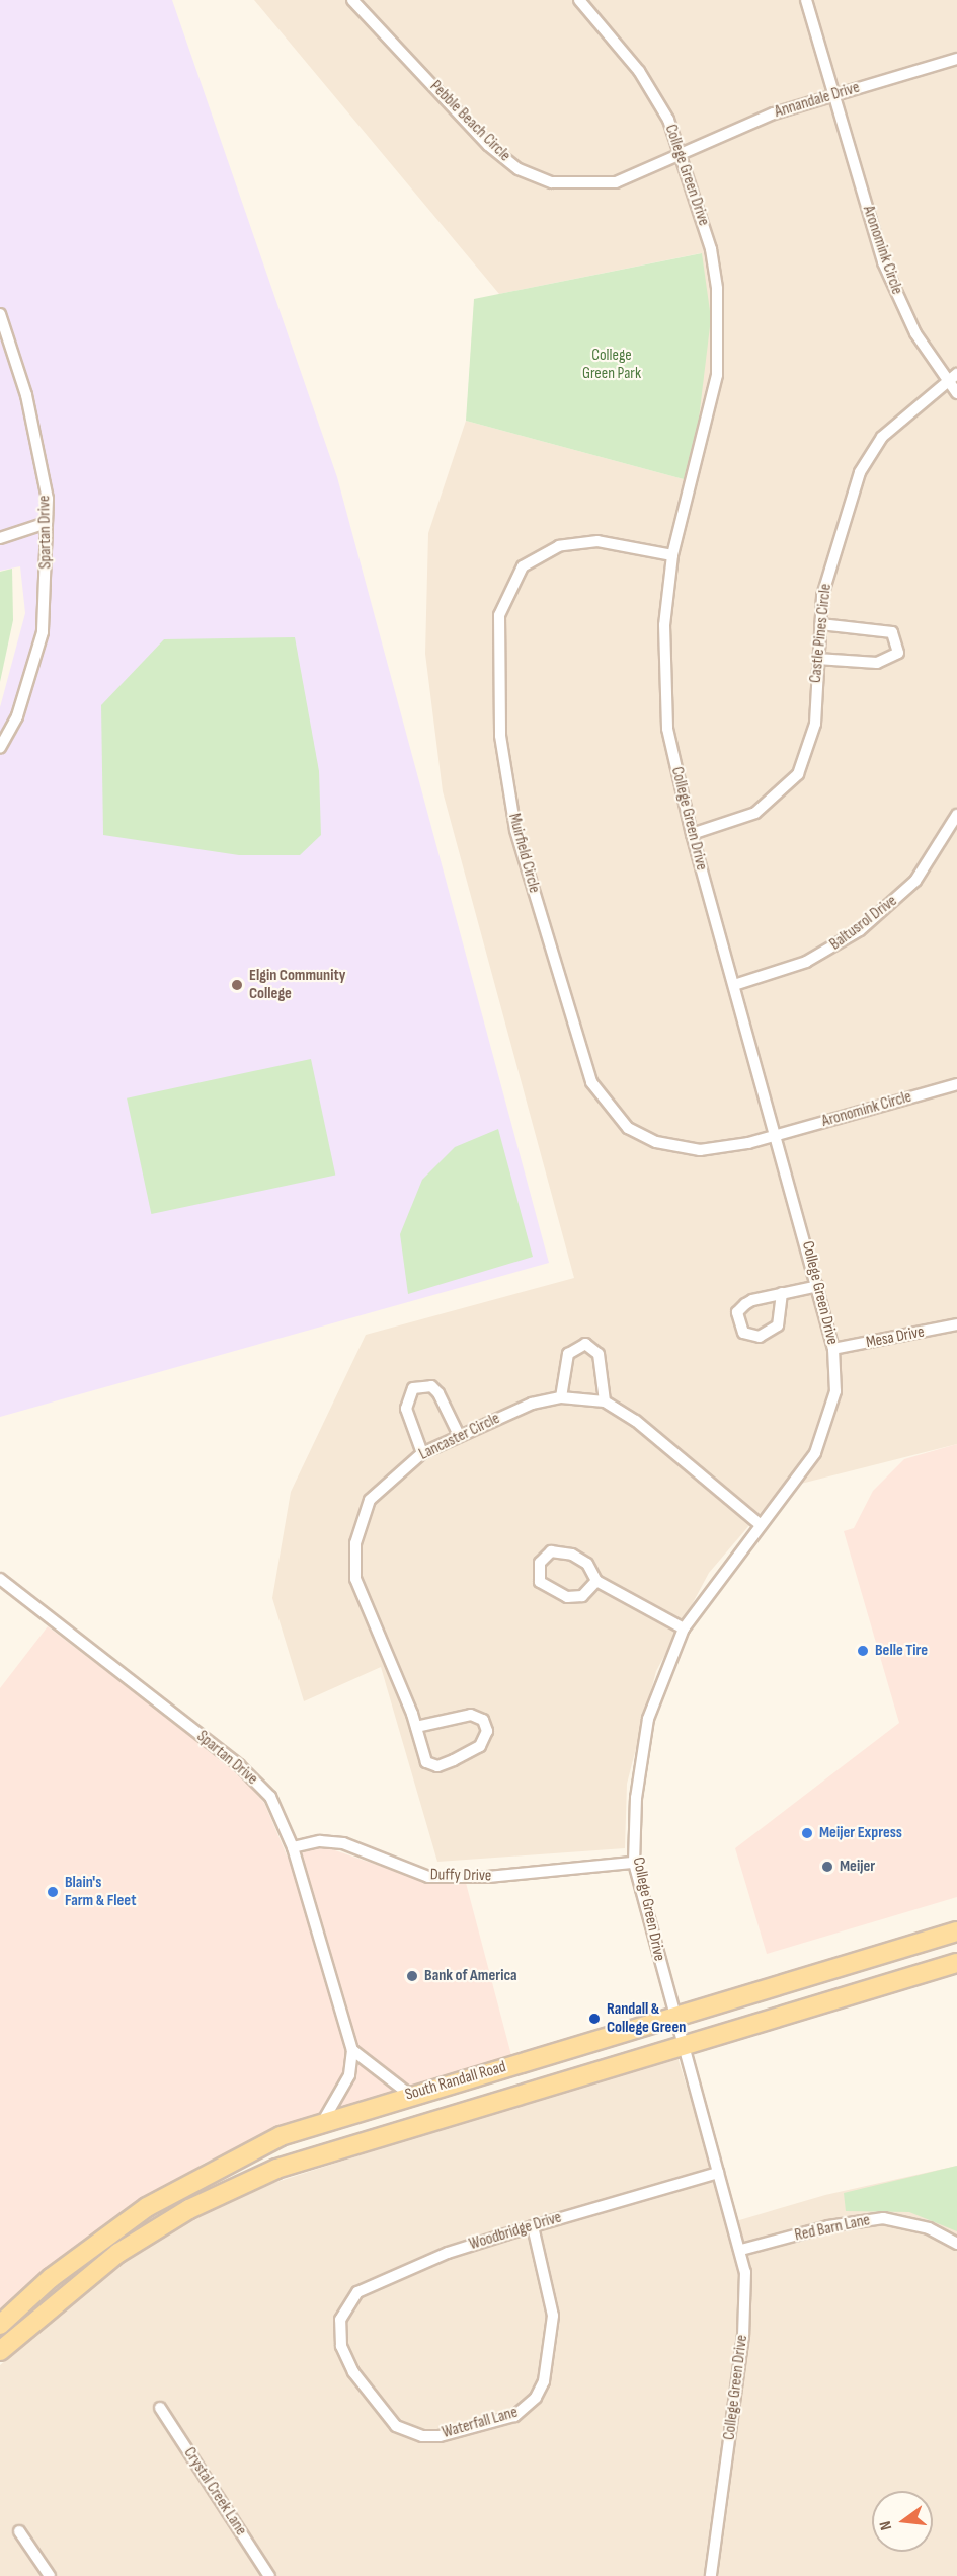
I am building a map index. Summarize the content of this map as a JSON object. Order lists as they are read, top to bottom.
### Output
{
  "streets": {
    "main road": ["South Randall Road"],
    "street": [
      "Annandale Drive",
      "Pebble Beach Circle",
      "College Green Drive",
      "Aronomink Circle",
      "Spartan Drive",
      "Castle Pines Circle",
      "Muirfield Circle",
      "Baltusrol Drive",
      "Mesa Drive",
      "Lancaster Circle",
      "Duffy Drive",
      "Red Barn Lane",
      "Woodbridge Drive",
      "Waterfall Lane",
      "Crystal Creek Lane"
    ]
  },
  "crossings": [
    ["Annandale Drive", "Pebble Beach Circle"],
    ["Annandale Drive", "College Green Drive"],
    ["Annandale Drive", "Aronomink Circle"],
    ["Pebble Beach Circle", "College Green Drive"],
    ["College Green Drive", "Aronomink Circle"],
    ["College Green Drive", "Castle Pines Circle"],
    ["College Green Drive", "Muirfield Circle"],
    ["College Green Drive", "Baltusrol Drive"],
    ["College Green Drive", "Mesa Drive"],
    ["College Green Drive", "Lancaster Circle"],
    ["College Green Drive", "Duffy Drive"],
    ["College Green Drive", "South Randall Road"],
    ["College Green Drive", "Red Barn Lane"],
    ["College Green Drive", "Woodbridge Drive"],
    ["Aronomink Circle", "Castle Pines Circle"],
    ["Aronomink Circle", "Muirfield Circle"],
    ["Spartan Drive", "Duffy Drive"],
    ["Spartan Drive", "South Randall Road"],
    ["Woodbridge Drive", "Waterfall Lane"]
  ],
  "parks": ["College Green Park"],
  "places": [
    "Elgin Community College",
    "Belle Tire",
    "Meijer Express",
    "Meijer",
    "Blain's Farm & Fleet",
    "Bank of America",
    "Randall & College Green"
  ],
  "north": "left"
}
